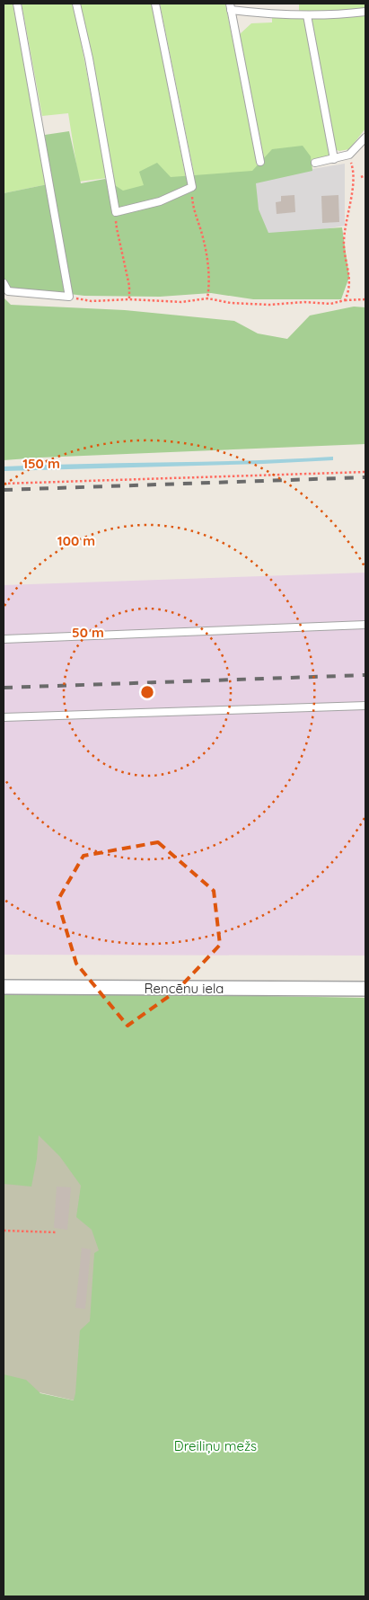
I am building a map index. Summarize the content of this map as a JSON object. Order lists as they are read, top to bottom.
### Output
{
  "streets": {
    "street": ["Rencēnu iela"]
  },
  "parks": ["Dreiliņu mežs"],
  "rings": ["150 m", "100 m", "50 m"]
}
